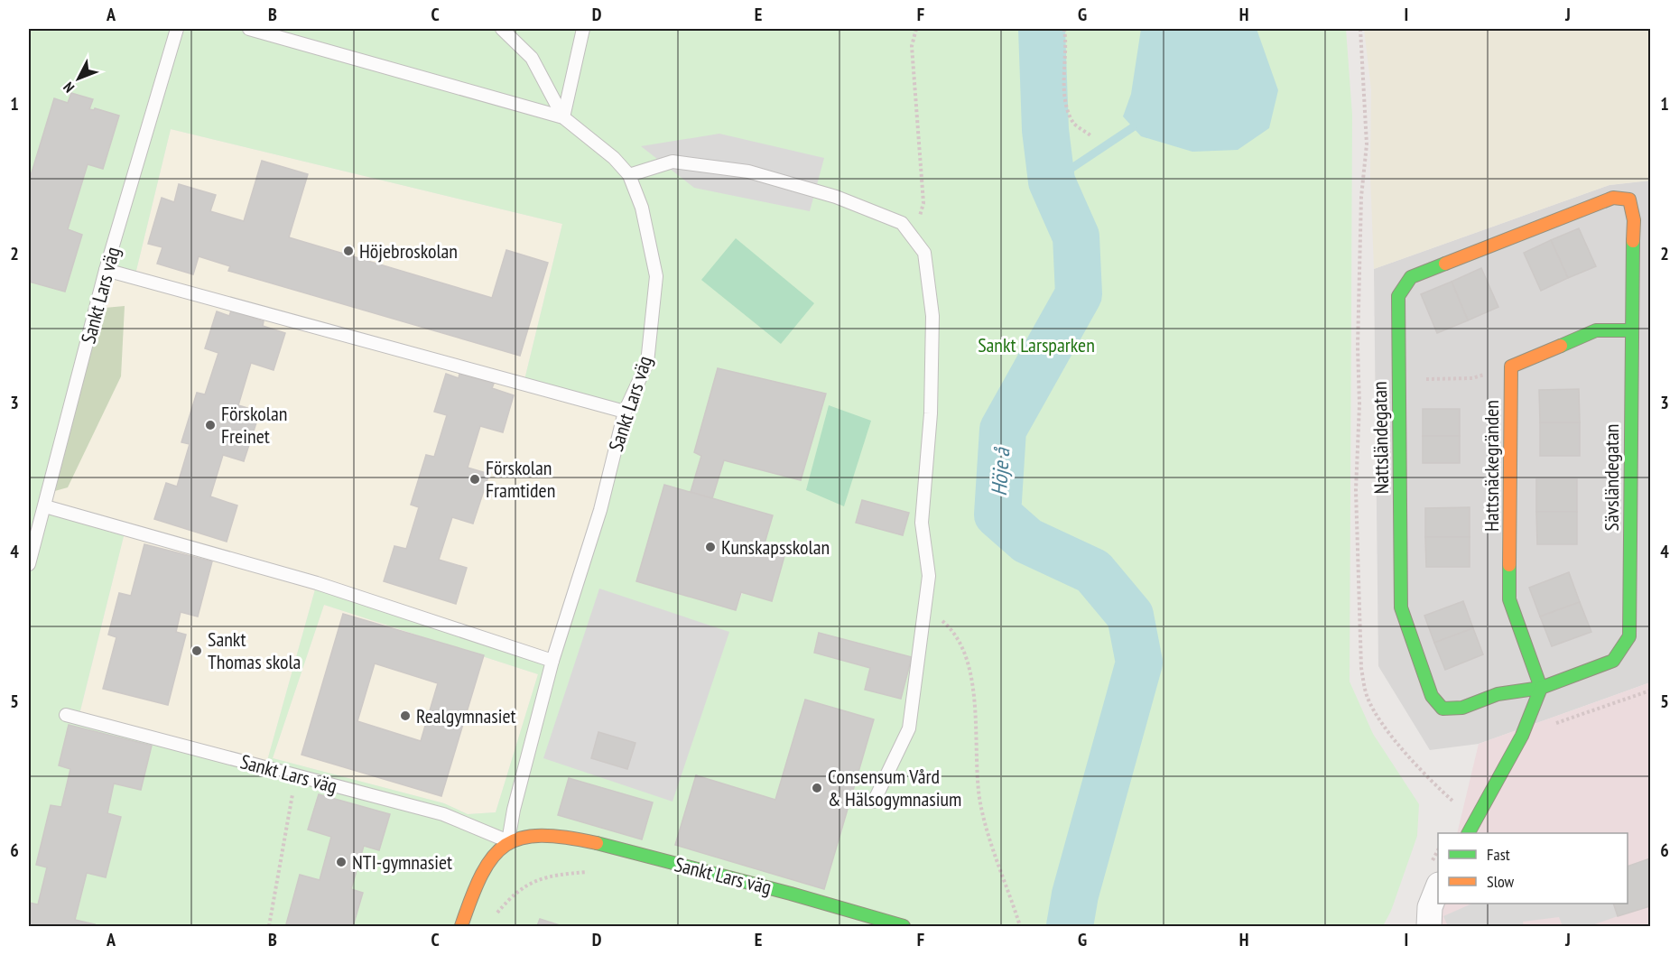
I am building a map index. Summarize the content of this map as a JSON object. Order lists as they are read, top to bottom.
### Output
{
  "streets": {
    "street": [
      "Sankt Lars väg",
      "Nattsländegatan",
      "Hattsnäckegränden",
      "Sävsländegatan"
    ]
  },
  "crossings": [
    ["Nattsländegatan", "Hattsnäckegränden"],
    ["Nattsländegatan", "Sävsländegatan"],
    ["Hattsnäckegränden", "Sävsländegatan"]
  ],
  "water": ["Höje å"],
  "parks": ["Sankt Larsparken"],
  "places": [
    "Höjebroskolan",
    "Förskolan Freinet",
    "Förskolan Framtiden",
    "Kunskapsskolan",
    "Sankt Thomas skola",
    "Realgymnasiet",
    "Consensum Vård & Hälsogymnasium",
    "NTI-gymnasiet"
  ],
  "legend": ["Fast", "Slow"],
  "north": "bottom left",
  "grid": {
    "columns": [
      "A",
      "B",
      "C",
      "D",
      "E",
      "F",
      "G",
      "H",
      "I",
      "J"
    ],
    "rows": [
      "1",
      "2",
      "3",
      "4",
      "5",
      "6"
    ]
  }
}
